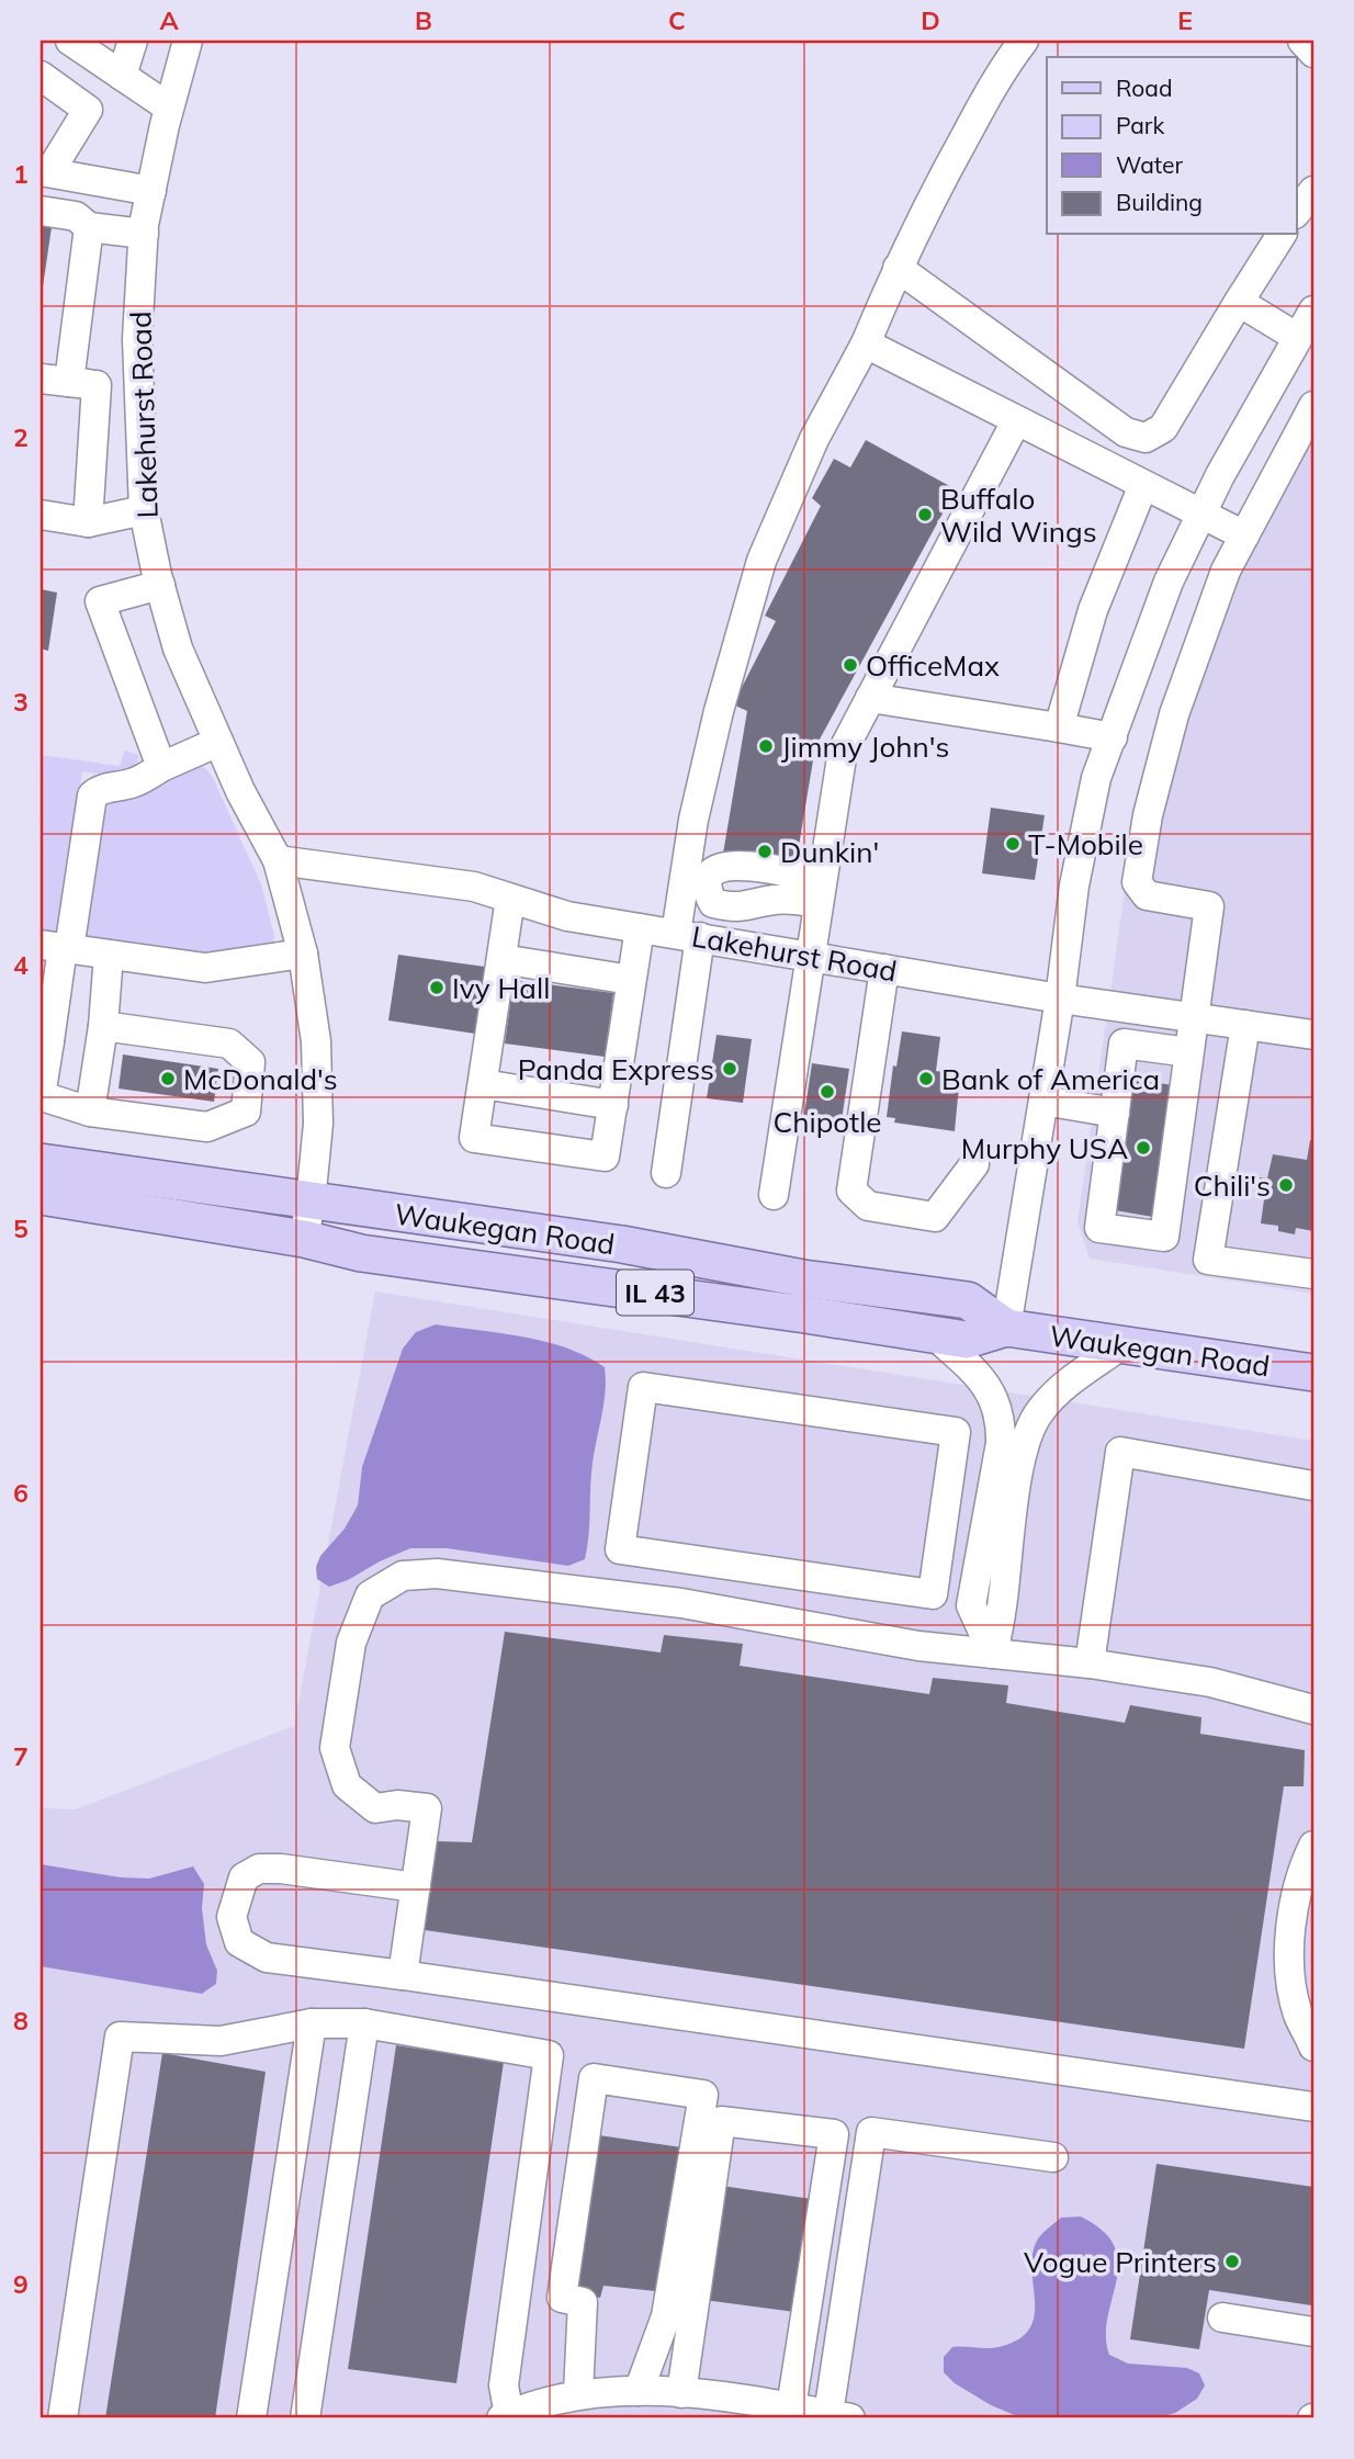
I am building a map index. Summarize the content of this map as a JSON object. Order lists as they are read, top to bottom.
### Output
{
  "streets": {
    "main road": ["Waukegan Road", "IL 43"],
    "street": ["Lakehurst Road"]
  },
  "crossings": [
    ["Lakehurst Road", "Waukegan Road"]
  ],
  "places": [
    "Buffalo Wild Wings",
    "OfficeMax",
    "Jimmy John's",
    "T-Mobile",
    "Dunkin'",
    "Ivy Hall",
    "Panda Express",
    "McDonald's",
    "Bank of America",
    "Chipotle",
    "Murphy USA",
    "Chili's",
    "Vogue Printers"
  ],
  "legend": [
    "Road",
    "Park",
    "Water",
    "Building"
  ],
  "grid": {
    "columns": [
      "A",
      "B",
      "C",
      "D",
      "E"
    ],
    "rows": [
      "1",
      "2",
      "3",
      "4",
      "5",
      "6",
      "7",
      "8",
      "9"
    ]
  }
}
